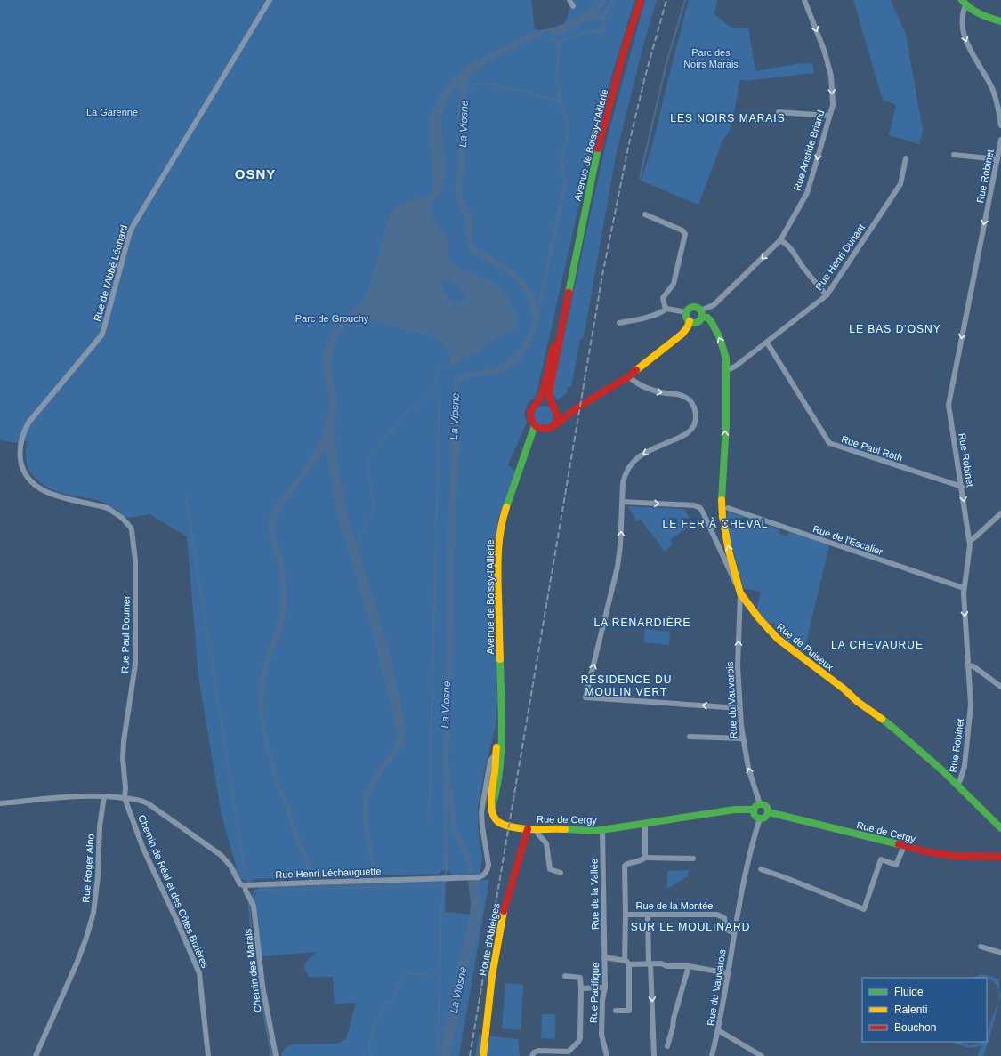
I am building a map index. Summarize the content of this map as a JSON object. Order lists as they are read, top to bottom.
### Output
{
  "streets": {
    "street": [
      "Avenue de Boissy-l'Aillerie",
      "Rue Aristide Briand",
      "Rue Robinet",
      "Rue Henri Dunant",
      "Rue de l'Abbé Léonard",
      "Rue Paul Roth",
      "Rue de l'Escalier",
      "Rue Paul Doumer",
      "Rue de Puiseux",
      "Rue du Vauvarois",
      "Rue de Cergy",
      "Rue Roger Alno",
      "Rue Henri Léchauguette",
      "Chemin de Réal et des Côtes Bizières",
      "Rue de la Vallée",
      "Rue de la Montée",
      "Route d'Ableiges",
      "Chemin des Marais",
      "Rue Pacifique"
    ]
  },
  "crossings": [
    ["Avenue de Boissy-l'Aillerie", "Rue de Cergy"],
    ["Avenue de Boissy-l'Aillerie", "Rue Henri Léchauguette"],
    ["Avenue de Boissy-l'Aillerie", "Route d'Ableiges"],
    ["Rue Aristide Briand", "Rue de Puiseux"],
    ["Rue Robinet", "Rue Paul Roth"],
    ["Rue Robinet", "Rue de l'Escalier"],
    ["Rue Robinet", "Rue de Puiseux"],
    ["Rue Henri Dunant", "Rue Paul Roth"],
    ["Rue Henri Dunant", "Rue de Puiseux"],
    ["Rue de l'Abbé Léonard", "Rue Paul Doumer"],
    ["Rue Paul Doumer", "Chemin de Réal et des Côtes Bizières"],
    ["Rue de Puiseux", "Rue du Vauvarois"],
    ["Rue du Vauvarois", "Rue de Cergy"],
    ["Rue du Vauvarois", "Rue de la Montée"],
    ["Rue de Cergy", "Rue de la Vallée"],
    ["Rue de Cergy", "Route d'Ableiges"],
    ["Rue Henri Léchauguette", "Chemin des Marais"],
    ["Rue de la Vallée", "Rue Pacifique"]
  ],
  "one_way": [
    "Rue Aristide Briand",
    "Rue Robinet",
    "Rue de Puiseux",
    "Rue du Vauvarois"
  ],
  "districts": [
    "LES NOIRS MARAIS",
    "OSNY",
    "LE BAS D'OSNY",
    "LE FER À CHEVAL",
    "LA RENARDIÈRE",
    "LA CHEVAURUE",
    "RÉSIDENCE DU MOULIN VERT",
    "SUR LE MOULINARD"
  ],
  "water": ["La Viosne"],
  "parks": ["Parc des Noirs Marais", "La Garenne", "Parc de Grouchy"],
  "legend": ["Fluide", "Ralenti", "Bouchon"]
}
